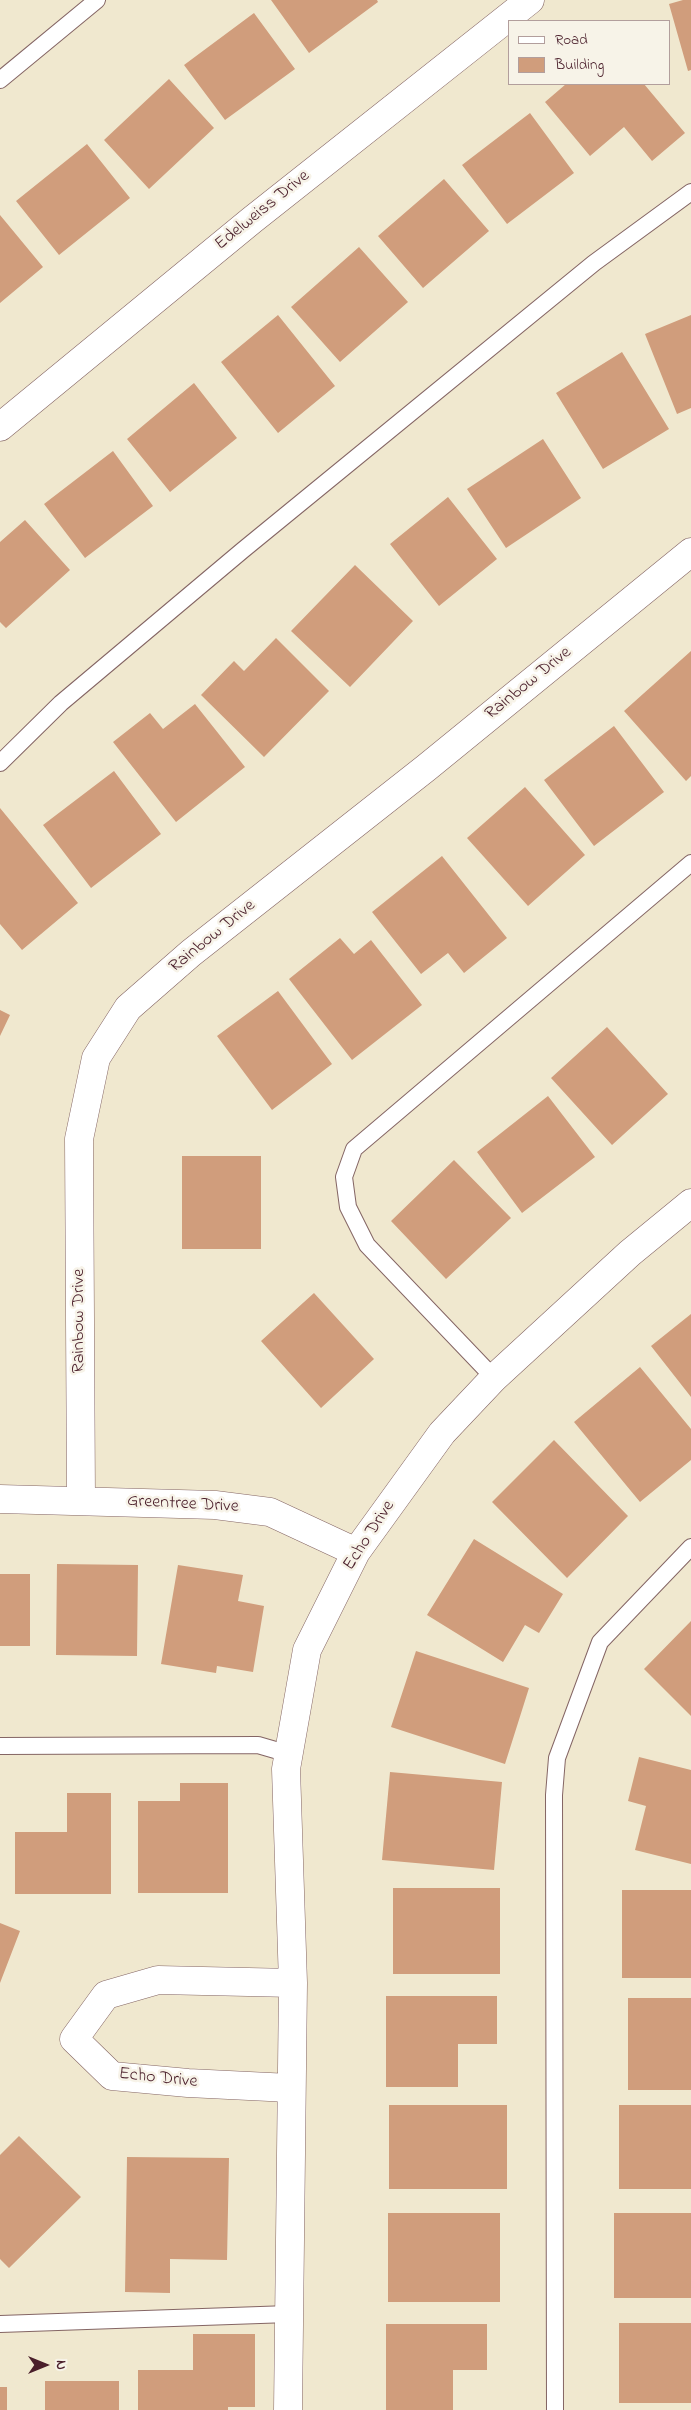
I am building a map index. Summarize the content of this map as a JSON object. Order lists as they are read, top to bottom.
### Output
{
  "streets": {
    "street": [
      "Edelweiss Drive",
      "Rainbow Drive",
      "Greentree Drive",
      "Echo Drive"
    ]
  },
  "crossings": [
    ["Rainbow Drive", "Greentree Drive"],
    ["Greentree Drive", "Echo Drive"]
  ],
  "legend": ["Road", "Building"],
  "north": "right"
}
